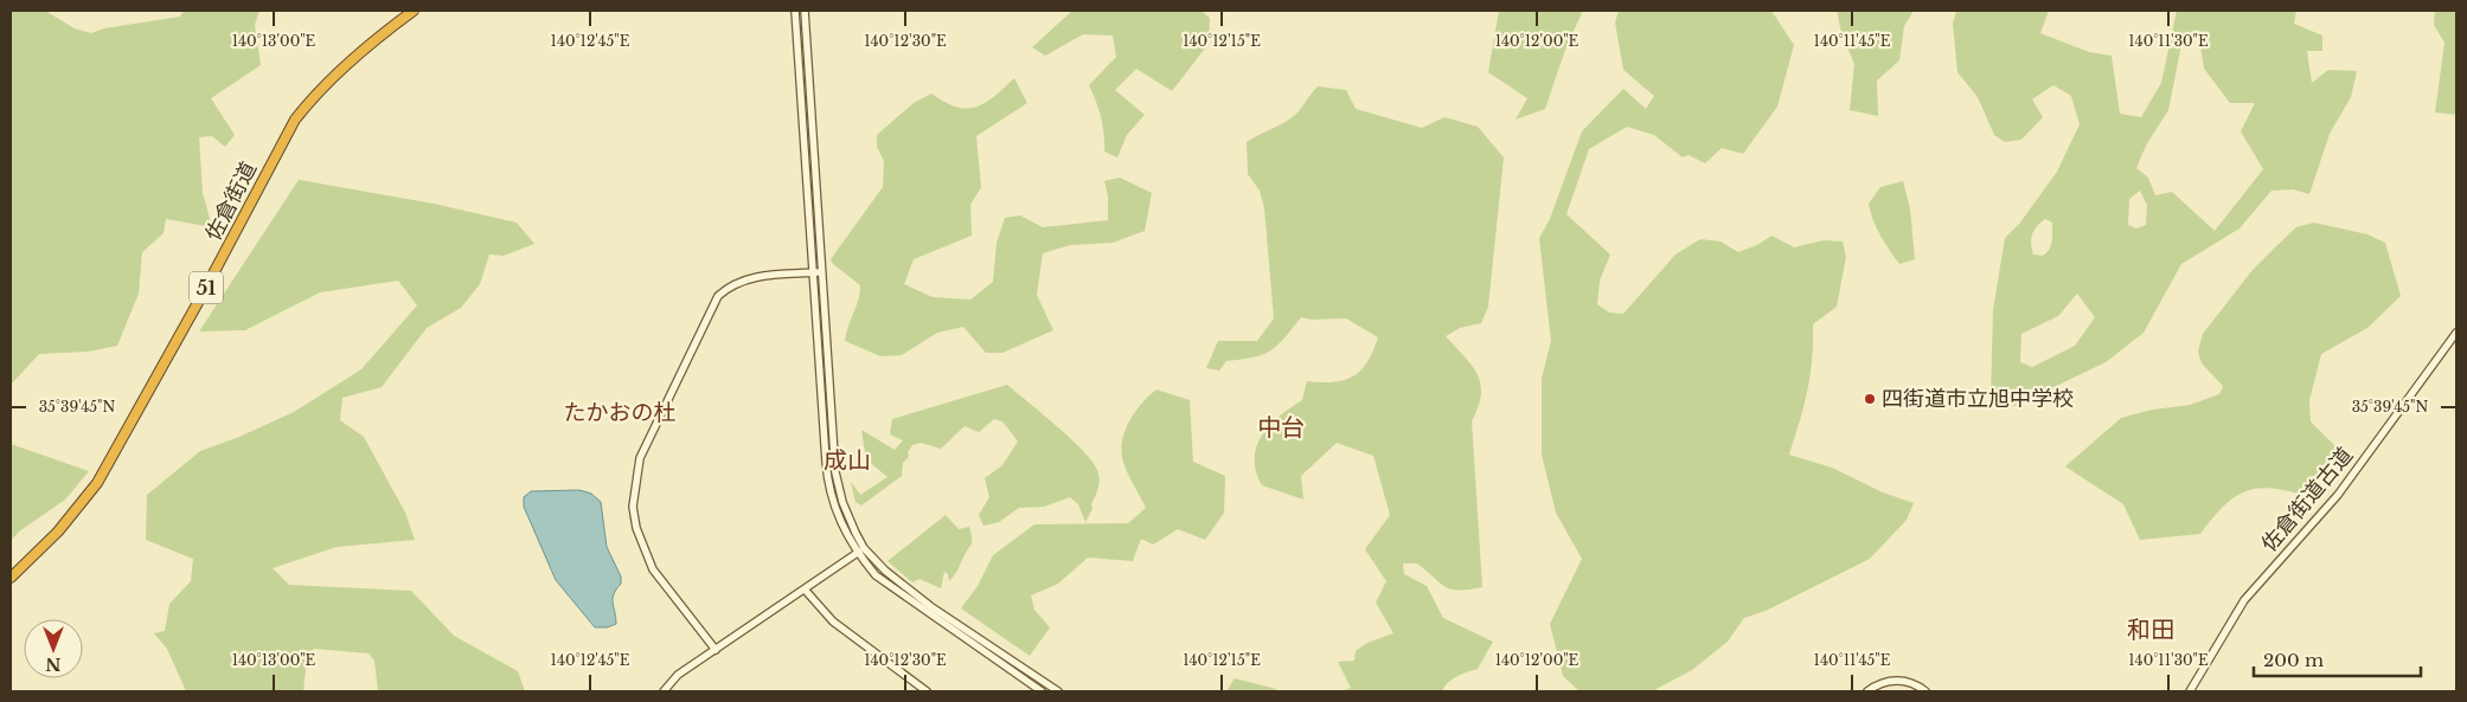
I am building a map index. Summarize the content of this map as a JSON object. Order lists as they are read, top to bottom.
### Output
{
  "streets": {
    "highway": ["佐倉街道", "51"],
    "street": ["佐倉街道古道"]
  },
  "districts": [
    "たかおの杜",
    "中台",
    "成山",
    "和田"
  ],
  "places": ["四街道市立旭中学校"],
  "scale_bar": "200 m",
  "north": "bottom",
  "coordinates": [
    "140°13'00\"E",
    "140°12'45\"E",
    "140°12'30\"E",
    "140°12'15\"E",
    "140°12'00\"E",
    "140°11'45\"E",
    "140°11'30\"E",
    "35°39'45\"N"
  ]
}
